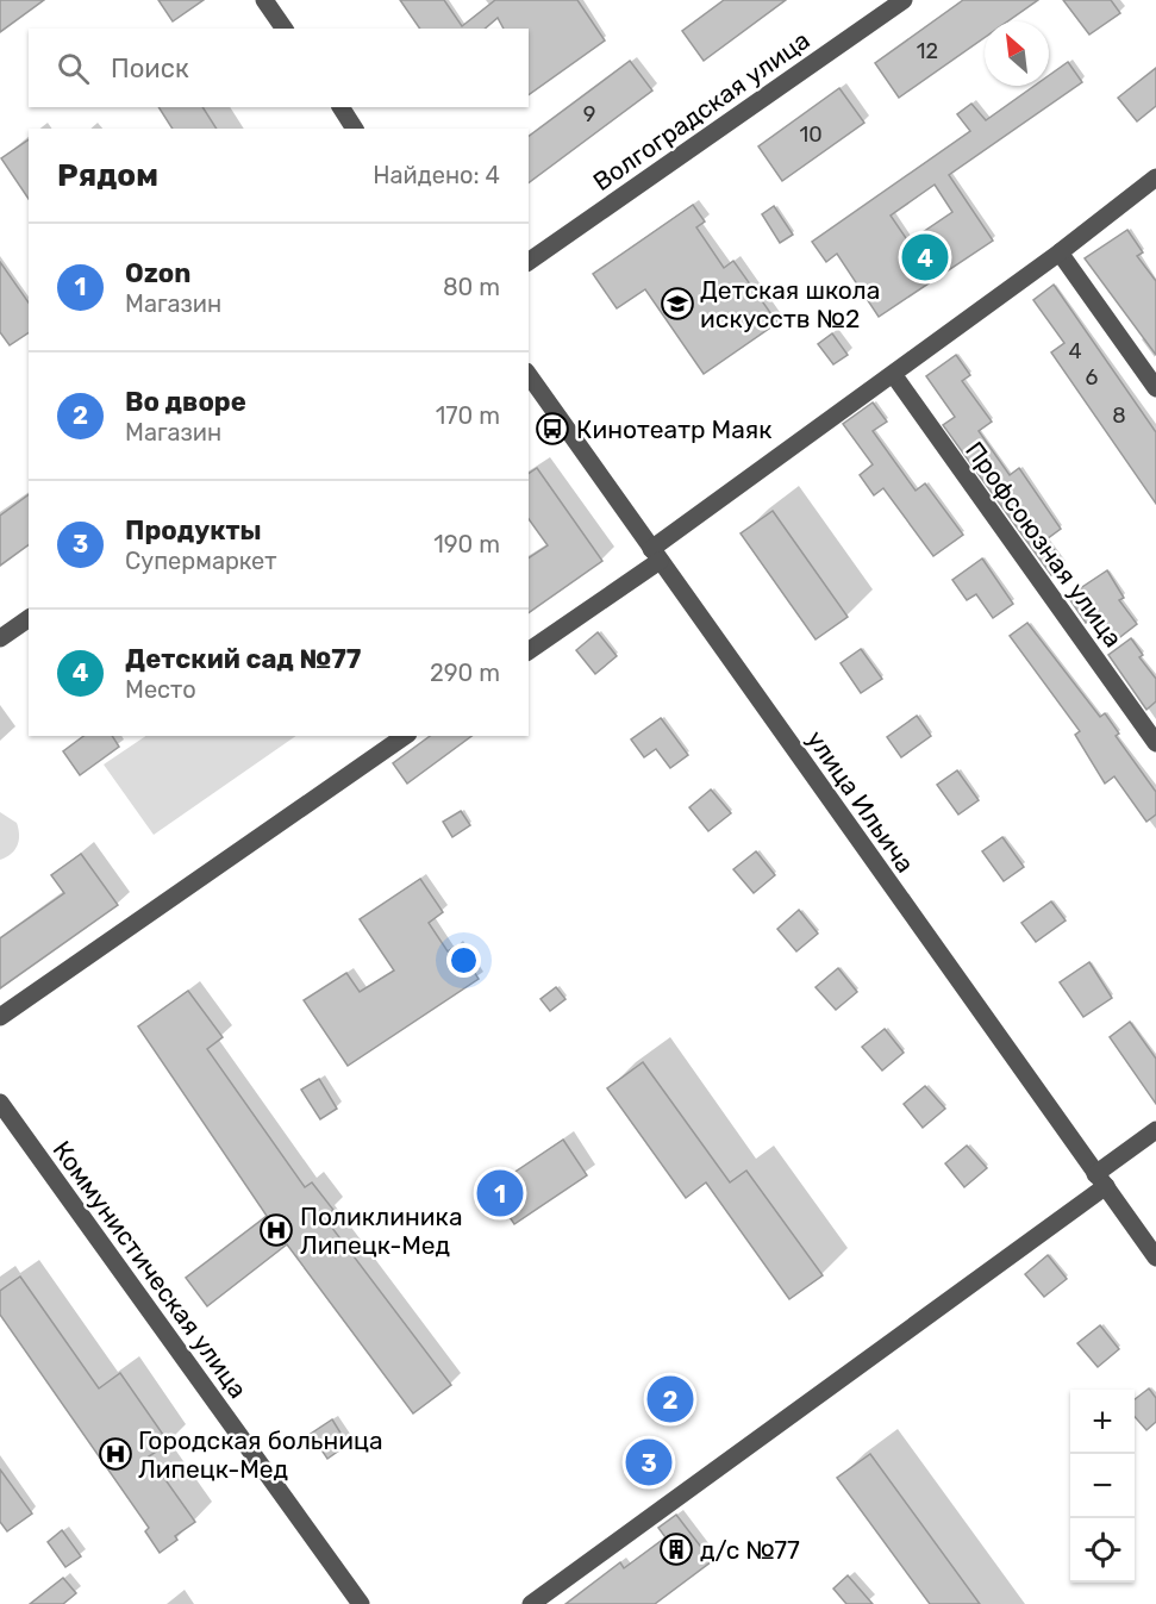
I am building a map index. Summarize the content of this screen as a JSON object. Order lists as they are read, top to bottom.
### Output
{
  "streets": {
    "street": [
      "Волгоградская улица",
      "Профсоюзная улица",
      "улица Ильича",
      "Коммунистическая улица"
    ]
  },
  "places": {
    "school or university": ["Детская школа искусств №2"],
    "bus stop": ["Кинотеатр Маяк"],
    "hospital": ["Поликлиника Липецк-Мед", "Городская больница Липецк-Мед"],
    "building": ["д/с №77"]
  },
  "house_numbers": [
    "12",
    "9",
    "10",
    "4",
    "6",
    "8"
  ],
  "north": "top left",
  "page": {
    "search": "Поиск",
    "heading": ["Рядом", "Найдено: 4"],
    "list": [
      {
        "mark": "1",
        "name": "Ozon",
        "note": "Магазин",
        "value": "80 m"
      },
      {
        "mark": "2",
        "name": "Во дворе",
        "note": "Магазин",
        "value": "170 m"
      },
      {
        "mark": "3",
        "name": "Продукты",
        "note": "Супермаркет",
        "value": "190 m"
      },
      {
        "mark": "4",
        "name": "Детский сад №77",
        "note": "Место",
        "value": "290 m"
      }
    ],
    "pins": [
      "4",
      "1",
      "2",
      "3"
    ],
    "map_buttons": ["+", "−"]
  }
}
